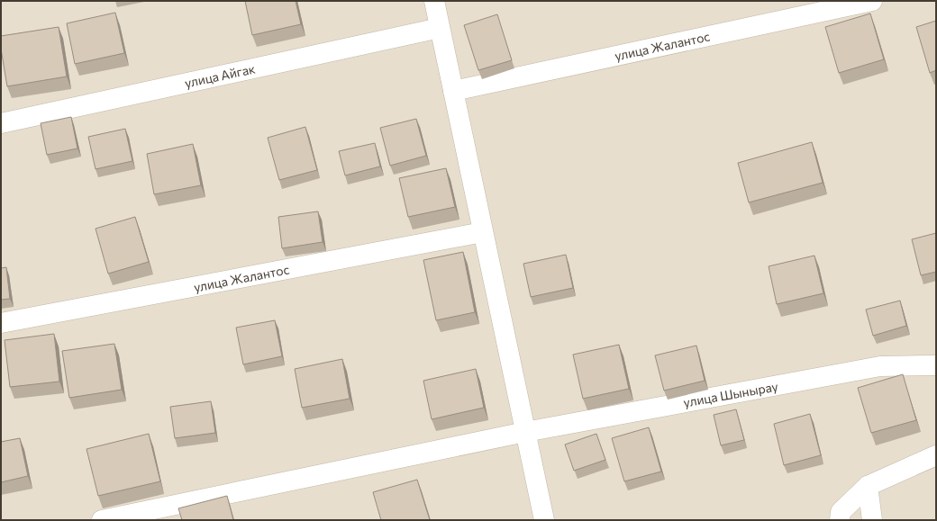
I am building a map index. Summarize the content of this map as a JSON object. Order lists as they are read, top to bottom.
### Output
{
  "streets": {
    "street": ["улица Жалантос", "улица Айгак", "улица Шынырау"]
  }
}
